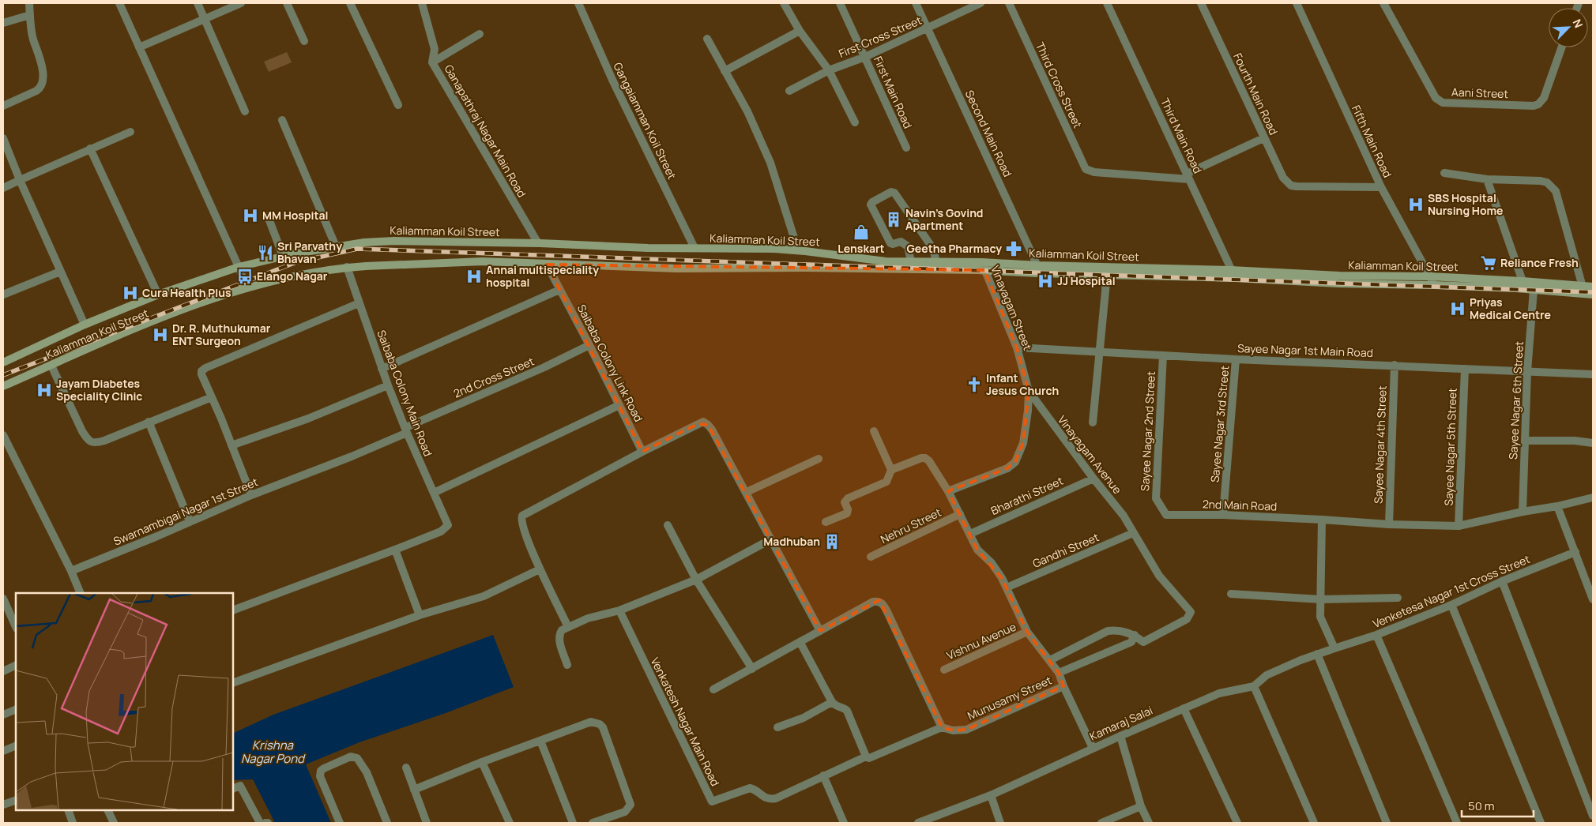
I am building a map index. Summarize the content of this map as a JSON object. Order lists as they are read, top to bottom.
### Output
{
  "streets": {
    "main road": ["Kaliamman Koil Street"],
    "street": [
      "First Cross Street",
      "Third Cross Street",
      "First Main Road",
      "Aani Street",
      "Fourth Main Road",
      "Gangaiamman Koil Street",
      "Ganapathraj Nagar Main Road",
      "Second Main Road",
      "Third Main Road",
      "Fifth Main Road",
      "Vinayagam Street",
      "Sayee Nagar 1st Main Road",
      "Saibaba Colony Link Road",
      "2nd Cross Street",
      "Saibaba Colony Main Road",
      "Sayee Nagar 6th Street",
      "Sayee Nagar 3rd Street",
      "Sayee Nagar 2nd Street",
      "Sayee Nagar 4th Street",
      "Sayee Nagar 5th Street",
      "Vinayagam Avenue",
      "Bharathi Street",
      "2nd Main Road",
      "Swarnambigai Nagar 1st Street",
      "Nehru Street",
      "Gandhi Street",
      "Venketesa Nagar 1st Cross Street",
      "Vishnu Avenue",
      "Munusamy Street",
      "Venkatesh Nagar Main Road",
      "Kamaraj Salai"
    ]
  },
  "crossings": [
    ["First Cross Street", "First Main Road"],
    ["First Cross Street", "Second Main Road"],
    ["Third Cross Street", "Third Main Road"],
    ["Fourth Main Road", "Fifth Main Road"],
    ["Gangaiamman Koil Street", "Kaliamman Koil Street"],
    ["Ganapathraj Nagar Main Road", "Kaliamman Koil Street"],
    ["Second Main Road", "Kaliamman Koil Street"],
    ["Third Main Road", "Kaliamman Koil Street"],
    ["Fifth Main Road", "Kaliamman Koil Street"],
    ["Kaliamman Koil Street", "Vinayagam Street"],
    ["Kaliamman Koil Street", "Saibaba Colony Link Road"],
    ["Kaliamman Koil Street", "Saibaba Colony Main Road"],
    ["Kaliamman Koil Street", "Sayee Nagar 6th Street"],
    ["Vinayagam Street", "Sayee Nagar 1st Main Road"],
    ["Vinayagam Street", "Vinayagam Avenue"],
    ["Sayee Nagar 1st Main Road", "Sayee Nagar 6th Street"],
    ["Sayee Nagar 1st Main Road", "Sayee Nagar 3rd Street"],
    ["Sayee Nagar 1st Main Road", "Sayee Nagar 2nd Street"],
    ["Sayee Nagar 1st Main Road", "Sayee Nagar 4th Street"],
    ["Sayee Nagar 1st Main Road", "Sayee Nagar 5th Street"],
    ["Saibaba Colony Link Road", "2nd Cross Street"],
    ["2nd Cross Street", "Saibaba Colony Main Road"],
    ["2nd Cross Street", "Swarnambigai Nagar 1st Street"],
    ["Sayee Nagar 6th Street", "2nd Main Road"],
    ["Sayee Nagar 3rd Street", "2nd Main Road"],
    ["Sayee Nagar 2nd Street", "2nd Main Road"],
    ["Sayee Nagar 4th Street", "2nd Main Road"],
    ["Sayee Nagar 5th Street", "2nd Main Road"],
    ["Vinayagam Avenue", "Bharathi Street"],
    ["Vinayagam Avenue", "Gandhi Street"],
    ["Vinayagam Avenue", "Munusamy Street"],
    ["Munusamy Street", "Venkatesh Nagar Main Road"]
  ],
  "water": ["Krishna Nagar Pond"],
  "places": {
    "hospital": [
      "SBS Hospital Nursing Home",
      "MM Hospital",
      "Annai multispeciality hospital",
      "JJ Hospital",
      "Cura Health Plus",
      "Priyas Medical Centre",
      "Dr. R. Muthukumar ENT Surgeon",
      "Jayam Diabetes Speciality Clinic"
    ],
    "building": ["Navin's Govind Apartment", "Madhuban"],
    "shop": ["Lenskart"],
    "pharmacy": ["Geetha Pharmacy"],
    "restaurant": ["Sri Parvathy Bhavan"],
    "supermarket": ["Reliance Fresh"],
    "bus stop": ["Elango Nagar"],
    "church": ["Infant Jesus Church"]
  },
  "scale_bar": "50 m",
  "north": "top right"
}
